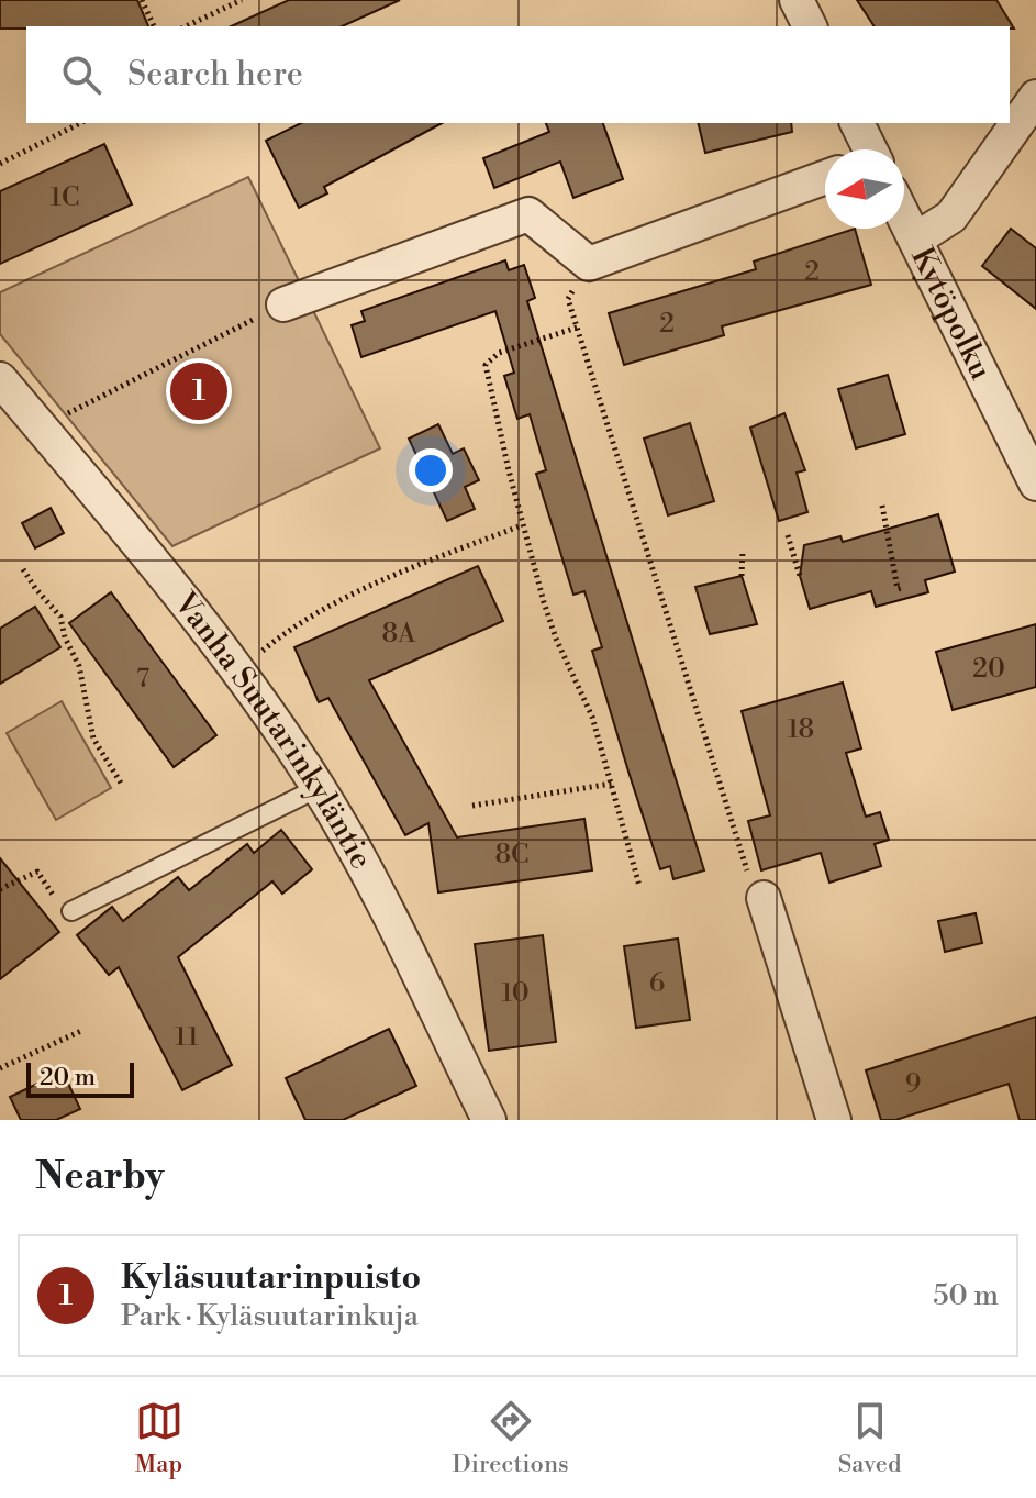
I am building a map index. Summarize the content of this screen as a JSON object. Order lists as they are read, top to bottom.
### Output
{
  "streets": {
    "street": ["Kytöpolku", "Vanha Suutarinkyläntie"]
  },
  "house_numbers": [
    "1C",
    "2",
    "2",
    "8A",
    "20",
    "7",
    "18",
    "8C",
    "6",
    "10",
    "11",
    "9"
  ],
  "scale_bar": "20 m",
  "north": "left",
  "page": {
    "search": "Search here",
    "pins": "1",
    "scale": "20 m",
    "heading": "Nearby",
    "list": [
      {
        "mark": "1",
        "name": "Kyläsuutarinpuisto",
        "note": "Park · Kyläsuutarinkuja",
        "value": "50 m"
      }
    ],
    "nav": ["Map", "Directions", "Saved"]
  }
}
